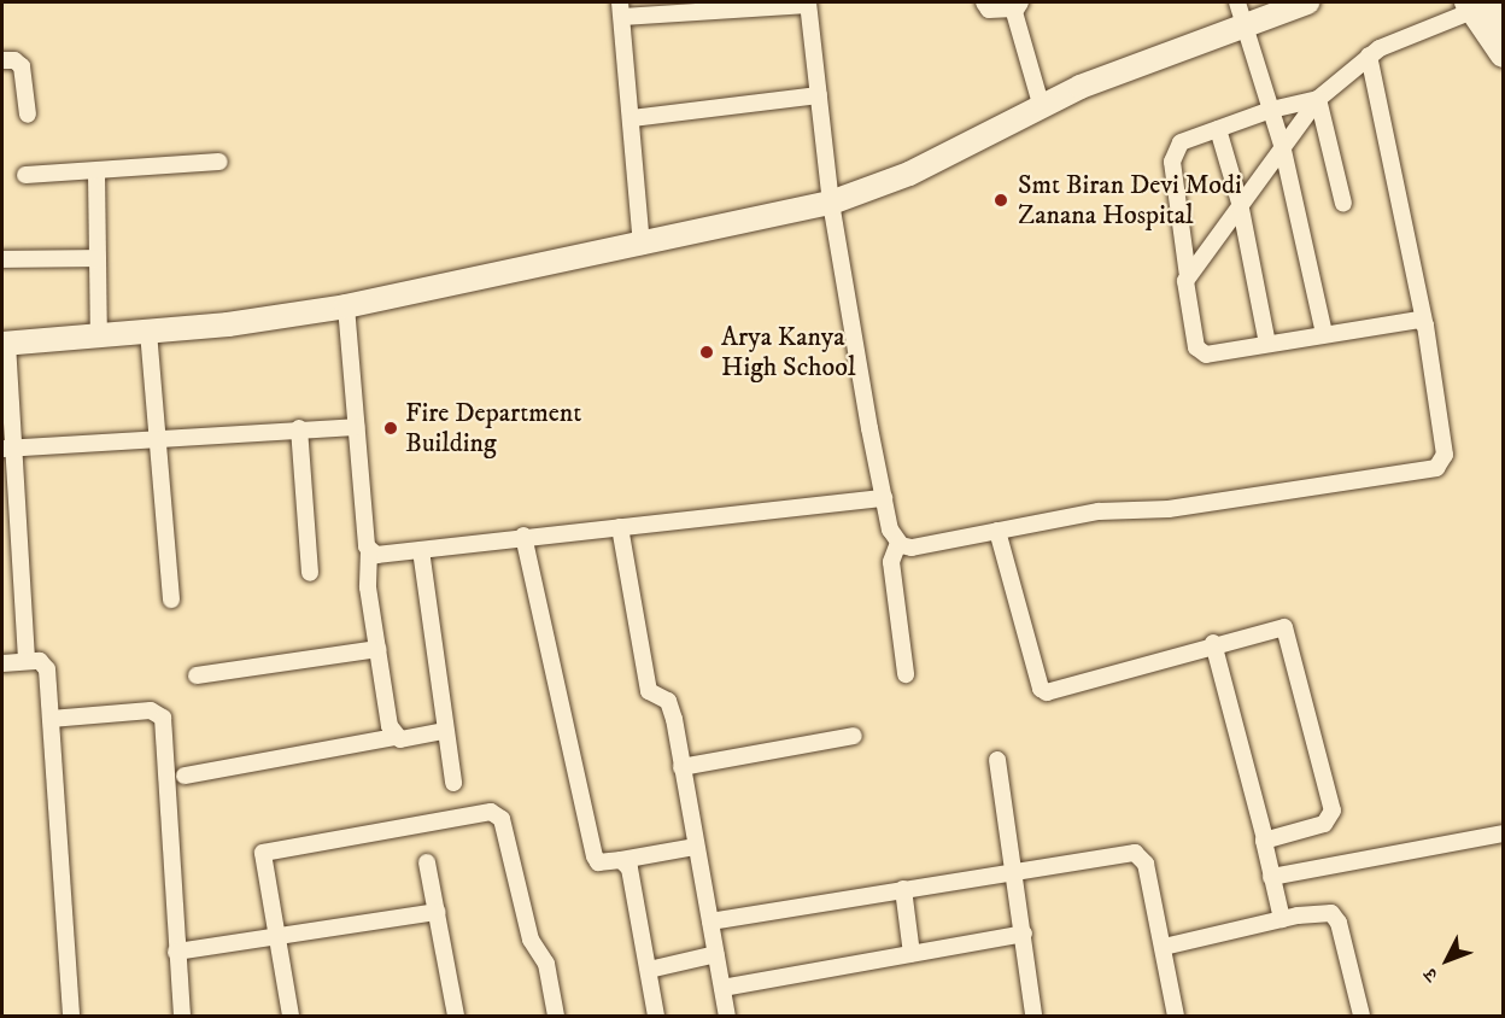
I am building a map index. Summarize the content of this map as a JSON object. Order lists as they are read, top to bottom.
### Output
{
  "places": ["Smt Biran Devi Modi Zanana Hospital", "Arya Kanya High School", "Fire Department Building"],
  "north": "bottom left"
}
